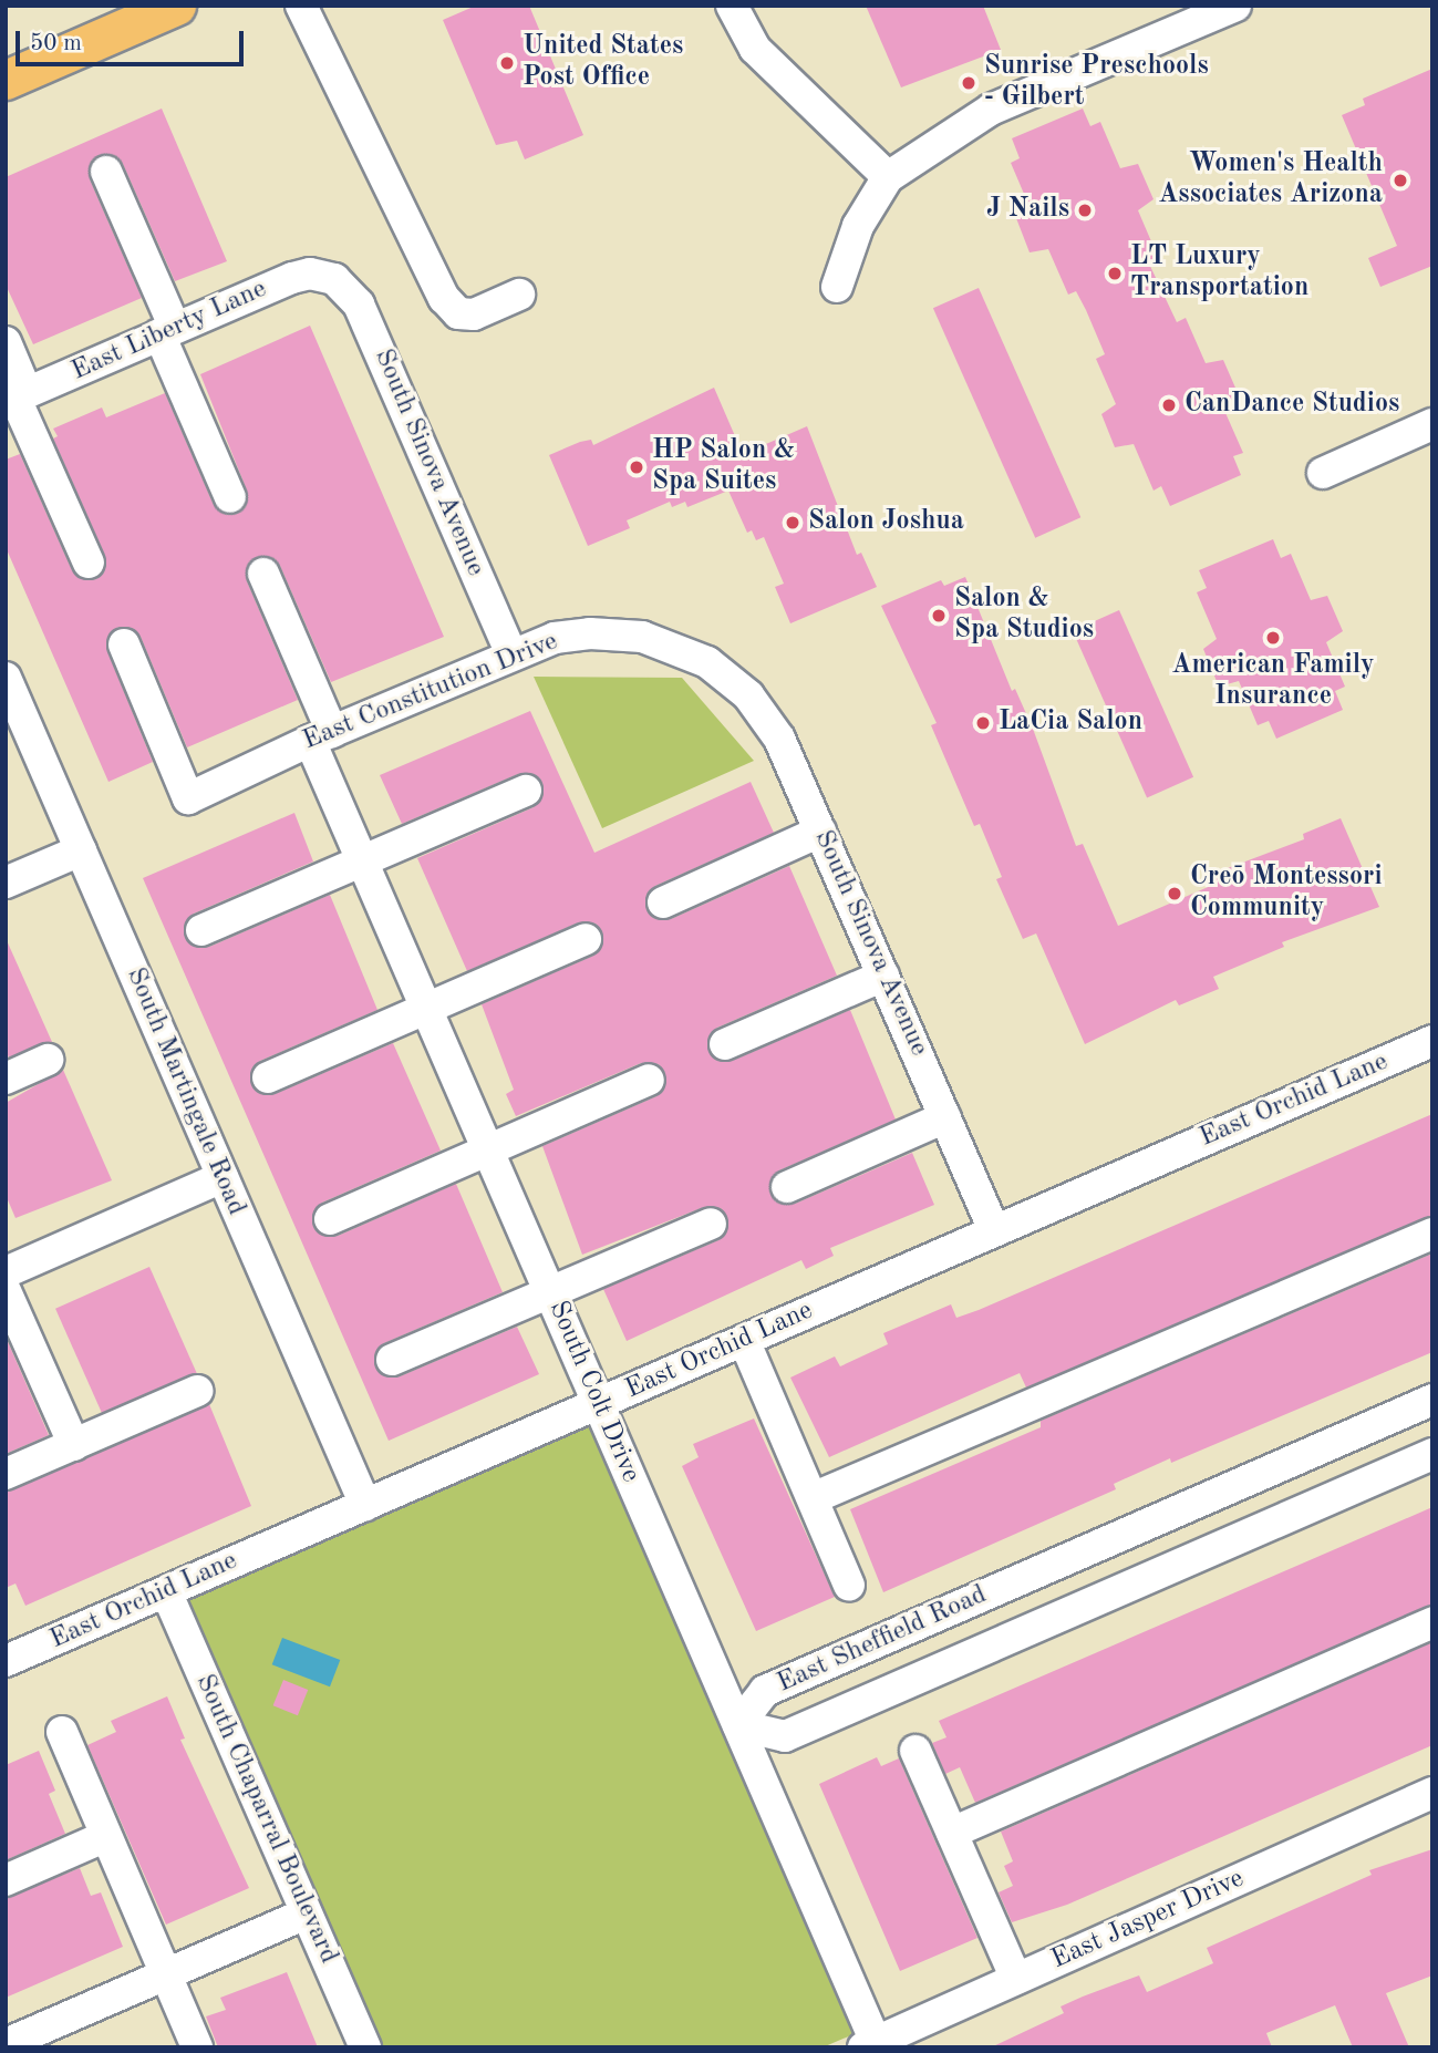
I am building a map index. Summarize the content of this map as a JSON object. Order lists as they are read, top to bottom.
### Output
{
  "streets": {
    "street": [
      "East Liberty Lane",
      "South Sinova Avenue",
      "East Constitution Drive",
      "South Martingale Road",
      "East Orchid Lane",
      "South Colt Drive",
      "East Sheffield Road",
      "South Chaparral Boulevard",
      "East Jasper Drive"
    ]
  },
  "crossings": [
    ["East Liberty Lane", "South Sinova Avenue"],
    ["South Sinova Avenue", "East Constitution Drive"],
    ["South Sinova Avenue", "East Orchid Lane"],
    ["East Constitution Drive", "South Colt Drive"],
    ["South Martingale Road", "East Orchid Lane"],
    ["East Orchid Lane", "South Colt Drive"],
    ["East Orchid Lane", "South Chaparral Boulevard"],
    ["South Colt Drive", "East Sheffield Road"],
    ["South Colt Drive", "East Jasper Drive"]
  ],
  "places": [
    "United States Post Office",
    "Sunrise Preschools - Gilbert",
    "Women's Health Associates Arizona",
    "J Nails",
    "LT Luxury Transportation",
    "CanDance Studios",
    "HP Salon & Spa Suites",
    "Salon Joshua",
    "Salon & Spa Studios",
    "American Family Insurance",
    "LaCia Salon",
    "Creō Montessori Community"
  ],
  "scale_bar": "50 m"
}
